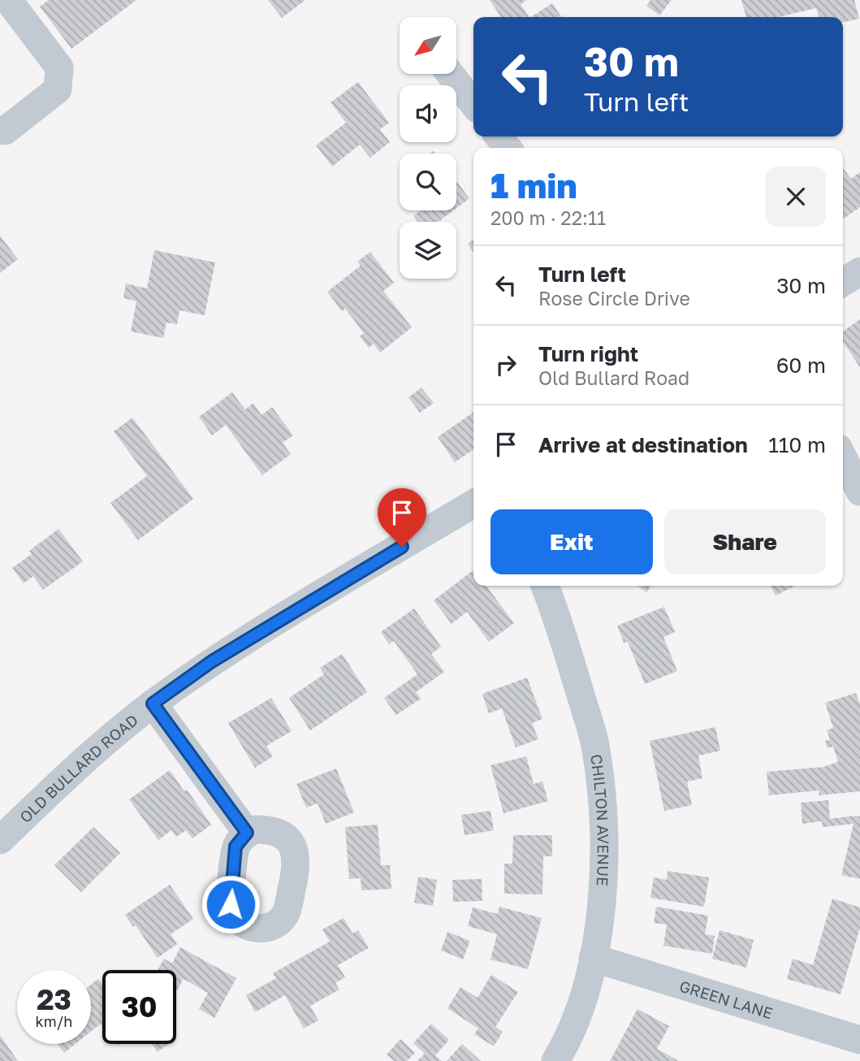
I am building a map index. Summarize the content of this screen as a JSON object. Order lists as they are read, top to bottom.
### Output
{
  "streets": {
    "street": ["OLD BULLARD ROAD", "CHILTON AVENUE", "GREEN LANE"]
  },
  "crossings": [
    ["CHILTON AVENUE", "GREEN LANE"]
  ],
  "north": "bottom left",
  "page": {
    "turn": ["30 m", "Turn left"],
    "heading": ["1 min", "200 m · 22:11"],
    "list": [
      {
        "name": "Turn left",
        "note": "Rose Circle Drive",
        "value": "30 m"
      },
      {
        "name": "Turn right",
        "note": "Old Bullard Road",
        "value": "60 m"
      },
      {
        "name": "Arrive at destination",
        "value": "110 m"
      }
    ],
    "buttons": ["Exit", "Share"],
    "speed": "23 km/h",
    "limit": "30"
  }
}
